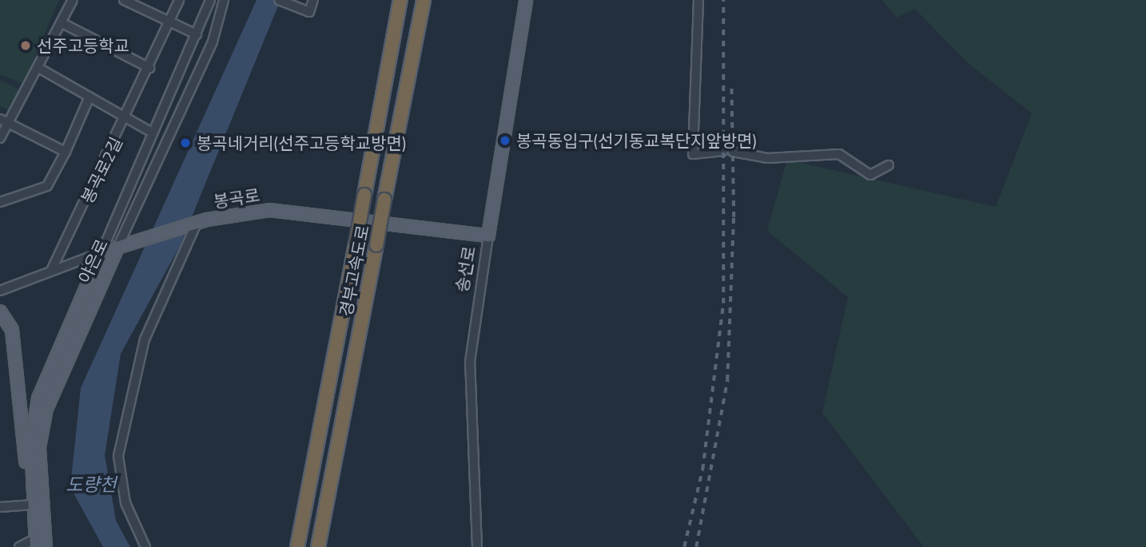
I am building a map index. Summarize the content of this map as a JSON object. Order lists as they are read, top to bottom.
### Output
{
  "streets": {
    "highway": ["경부고속도로"],
    "main road": ["봉곡로", "야은로", "송선로"],
    "street": ["봉곡로2길"]
  },
  "crossings": [
    ["봉곡로2길", "봉곡로"],
    ["봉곡로", "야은로"],
    ["봉곡로", "송선로"]
  ],
  "water": ["도량천"],
  "places": ["선주고등학교", "봉곡동입구(선기동교복단지앞방면)", "봉곡네거리(선주고등학교방면)"]
}
